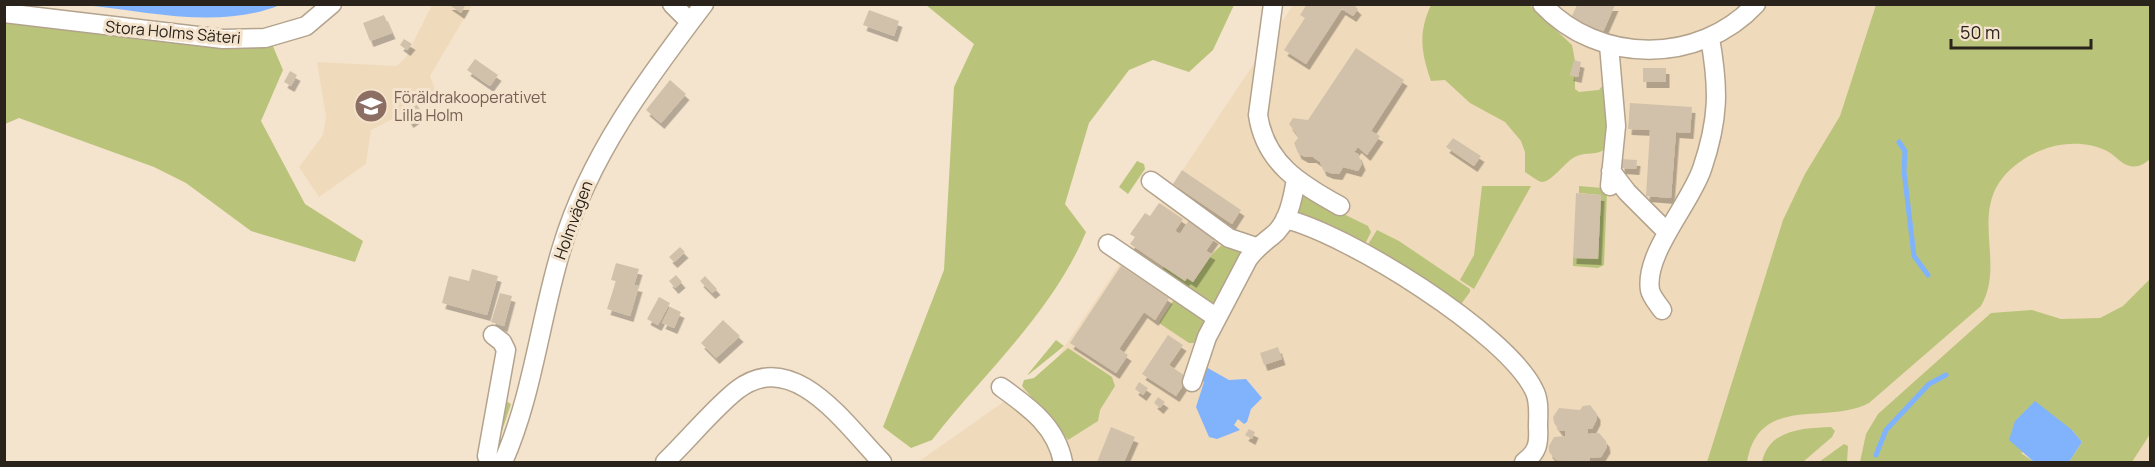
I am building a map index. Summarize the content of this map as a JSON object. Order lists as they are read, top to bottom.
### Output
{
  "streets": {
    "street": ["Stora Holms Säteri", "Holmvägen"]
  },
  "places": {
    "school or university": ["Föräldrakooperativet Lilla Holm"]
  },
  "scale_bar": "50 m"
}
